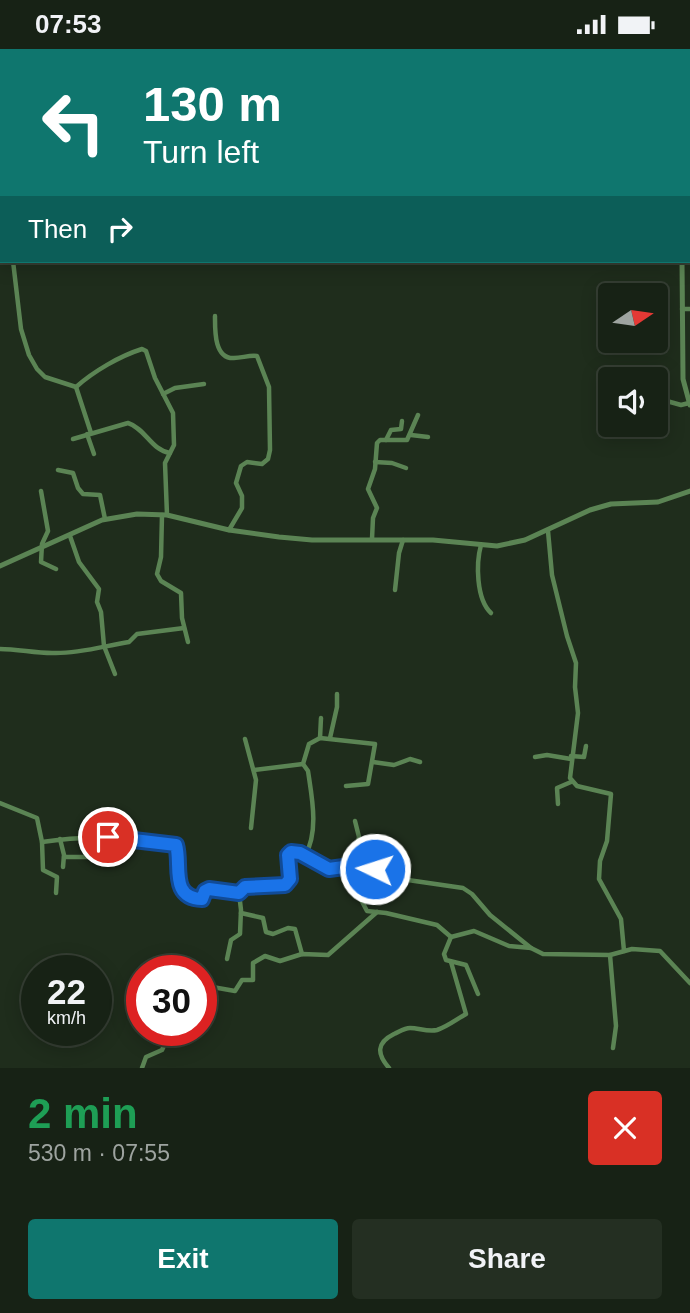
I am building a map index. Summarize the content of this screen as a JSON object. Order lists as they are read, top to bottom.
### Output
{
  "north": "right",
  "page": {
    "status": "07:53",
    "turn": ["130 m", "Turn left"],
    "then": "Then",
    "speed": "22 km/h",
    "limit": "30",
    "heading": ["2 min", "530 m · 07:55"],
    "buttons": ["Exit", "Share"]
  }
}
